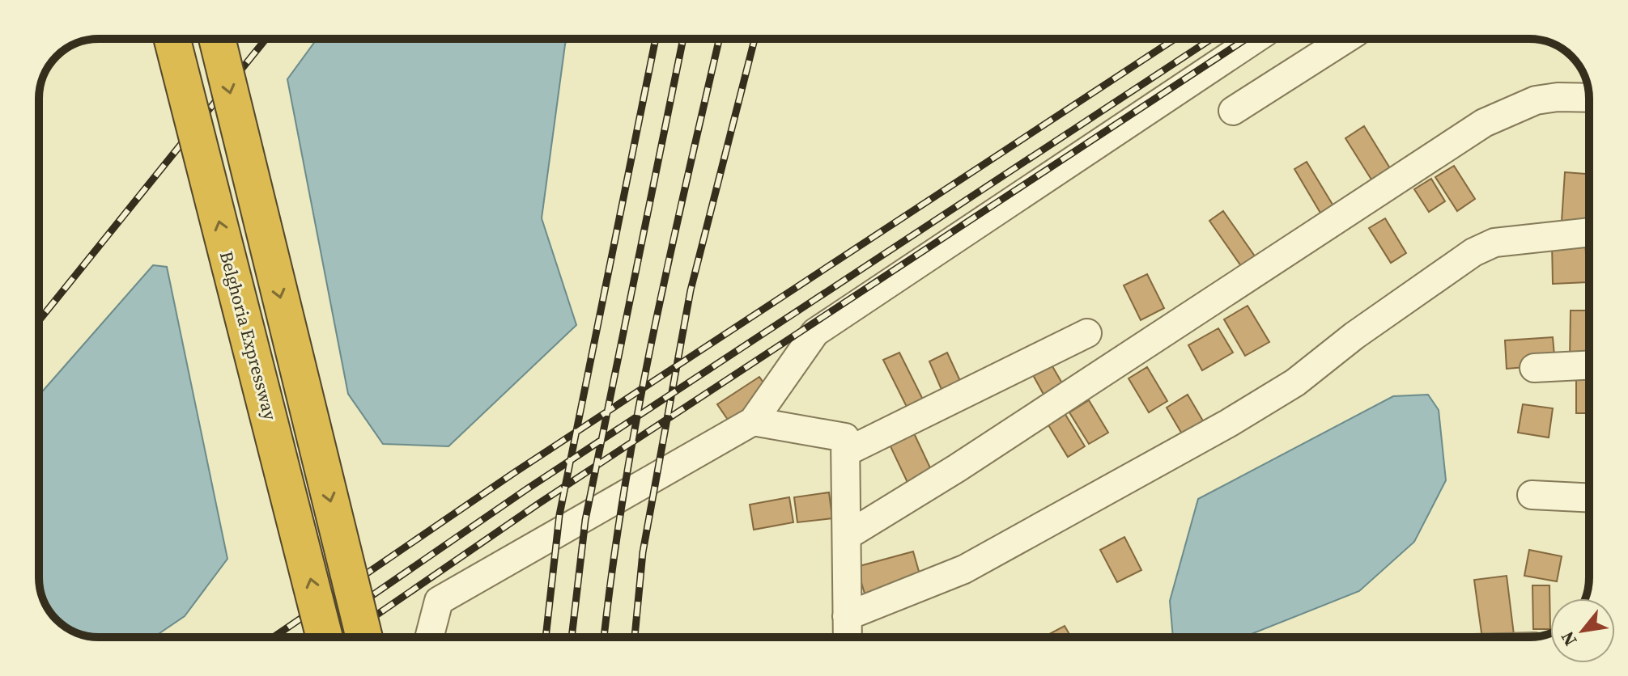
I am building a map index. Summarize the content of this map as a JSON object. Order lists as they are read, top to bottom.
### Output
{
  "streets": {
    "highway": ["Belghoria Expressway"]
  },
  "north": "bottom left"
}
